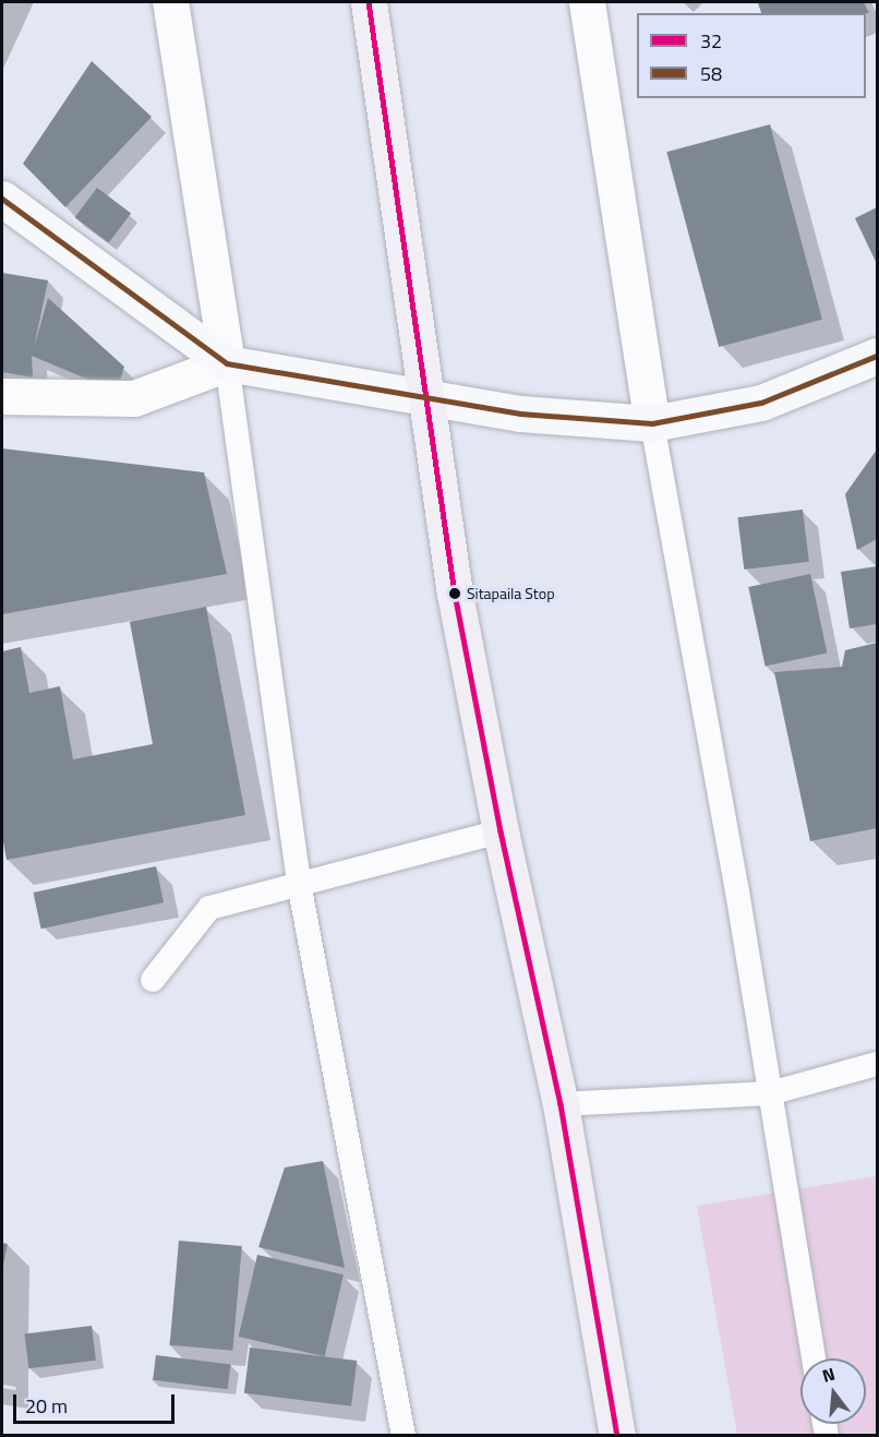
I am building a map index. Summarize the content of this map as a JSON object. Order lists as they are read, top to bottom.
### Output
{
  "places": ["Sitapaila Stop"],
  "lines": ["transit line 32", "transit line 58"],
  "legend": ["32", "58"],
  "scale_bar": "20 m",
  "north": "top"
}
